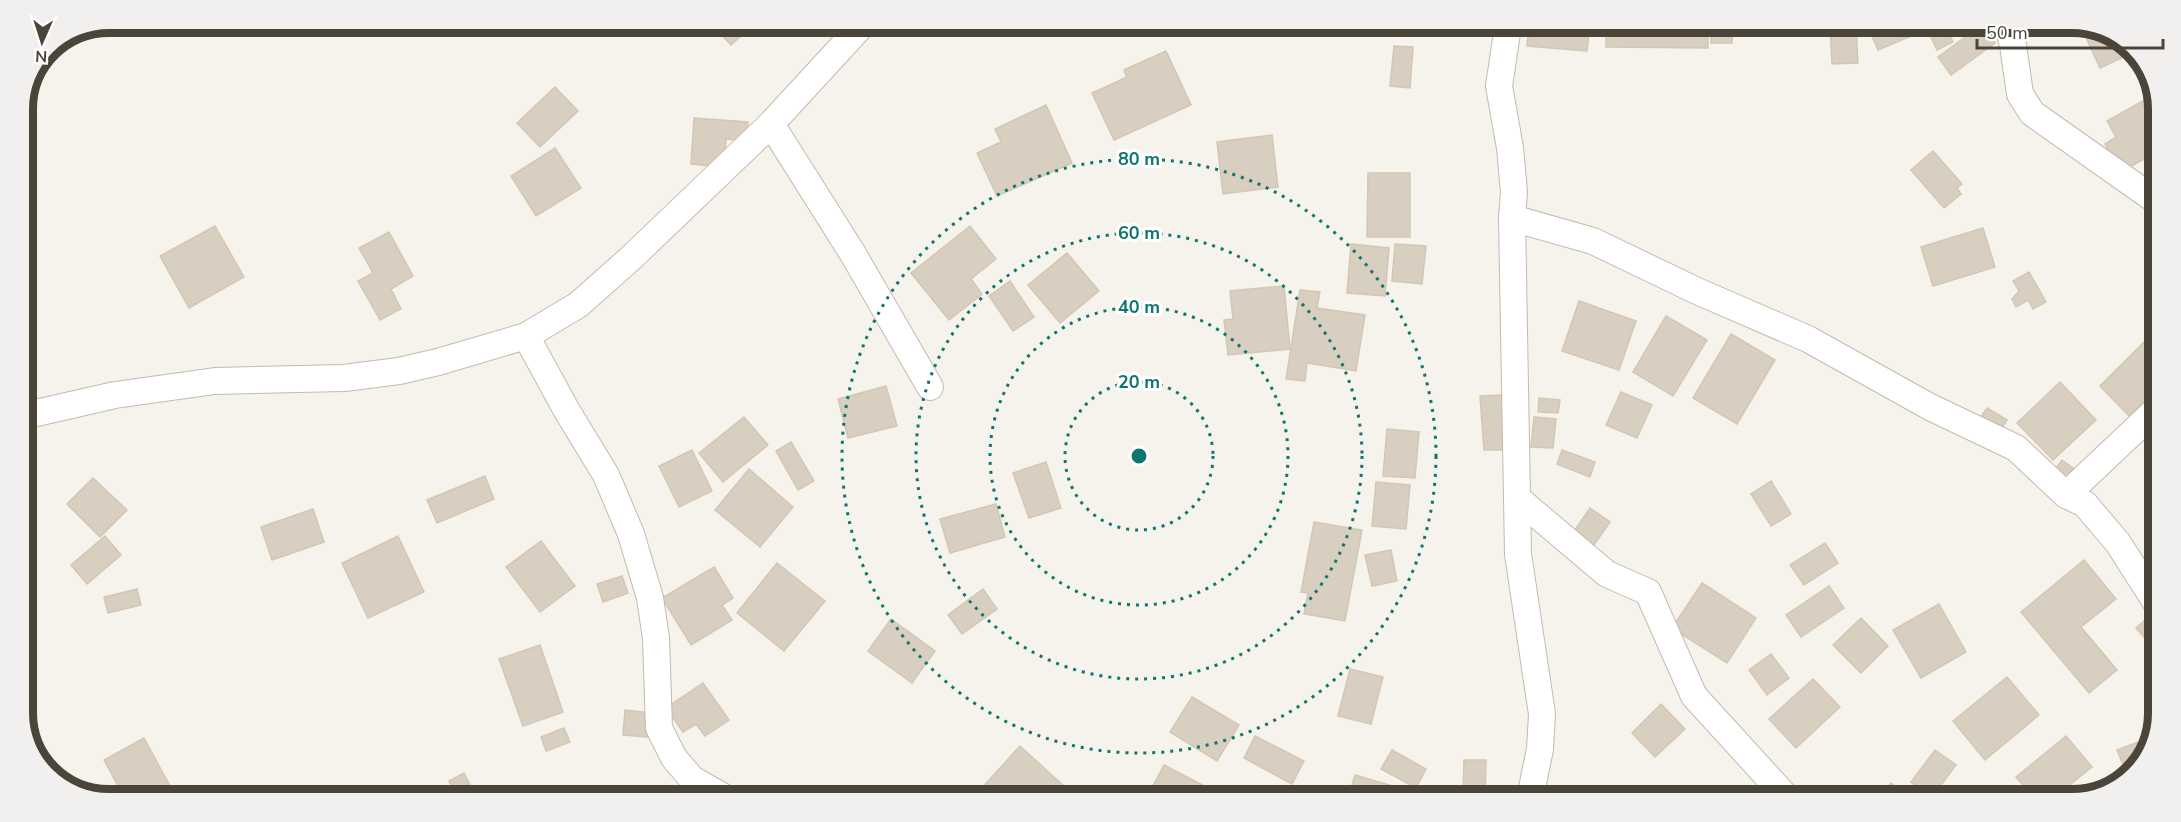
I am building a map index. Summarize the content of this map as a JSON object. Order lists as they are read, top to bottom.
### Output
{
  "scale_bar": "50 m",
  "north": "bottom",
  "rings": [
    "80 m",
    "60 m",
    "40 m",
    "20 m"
  ]
}
